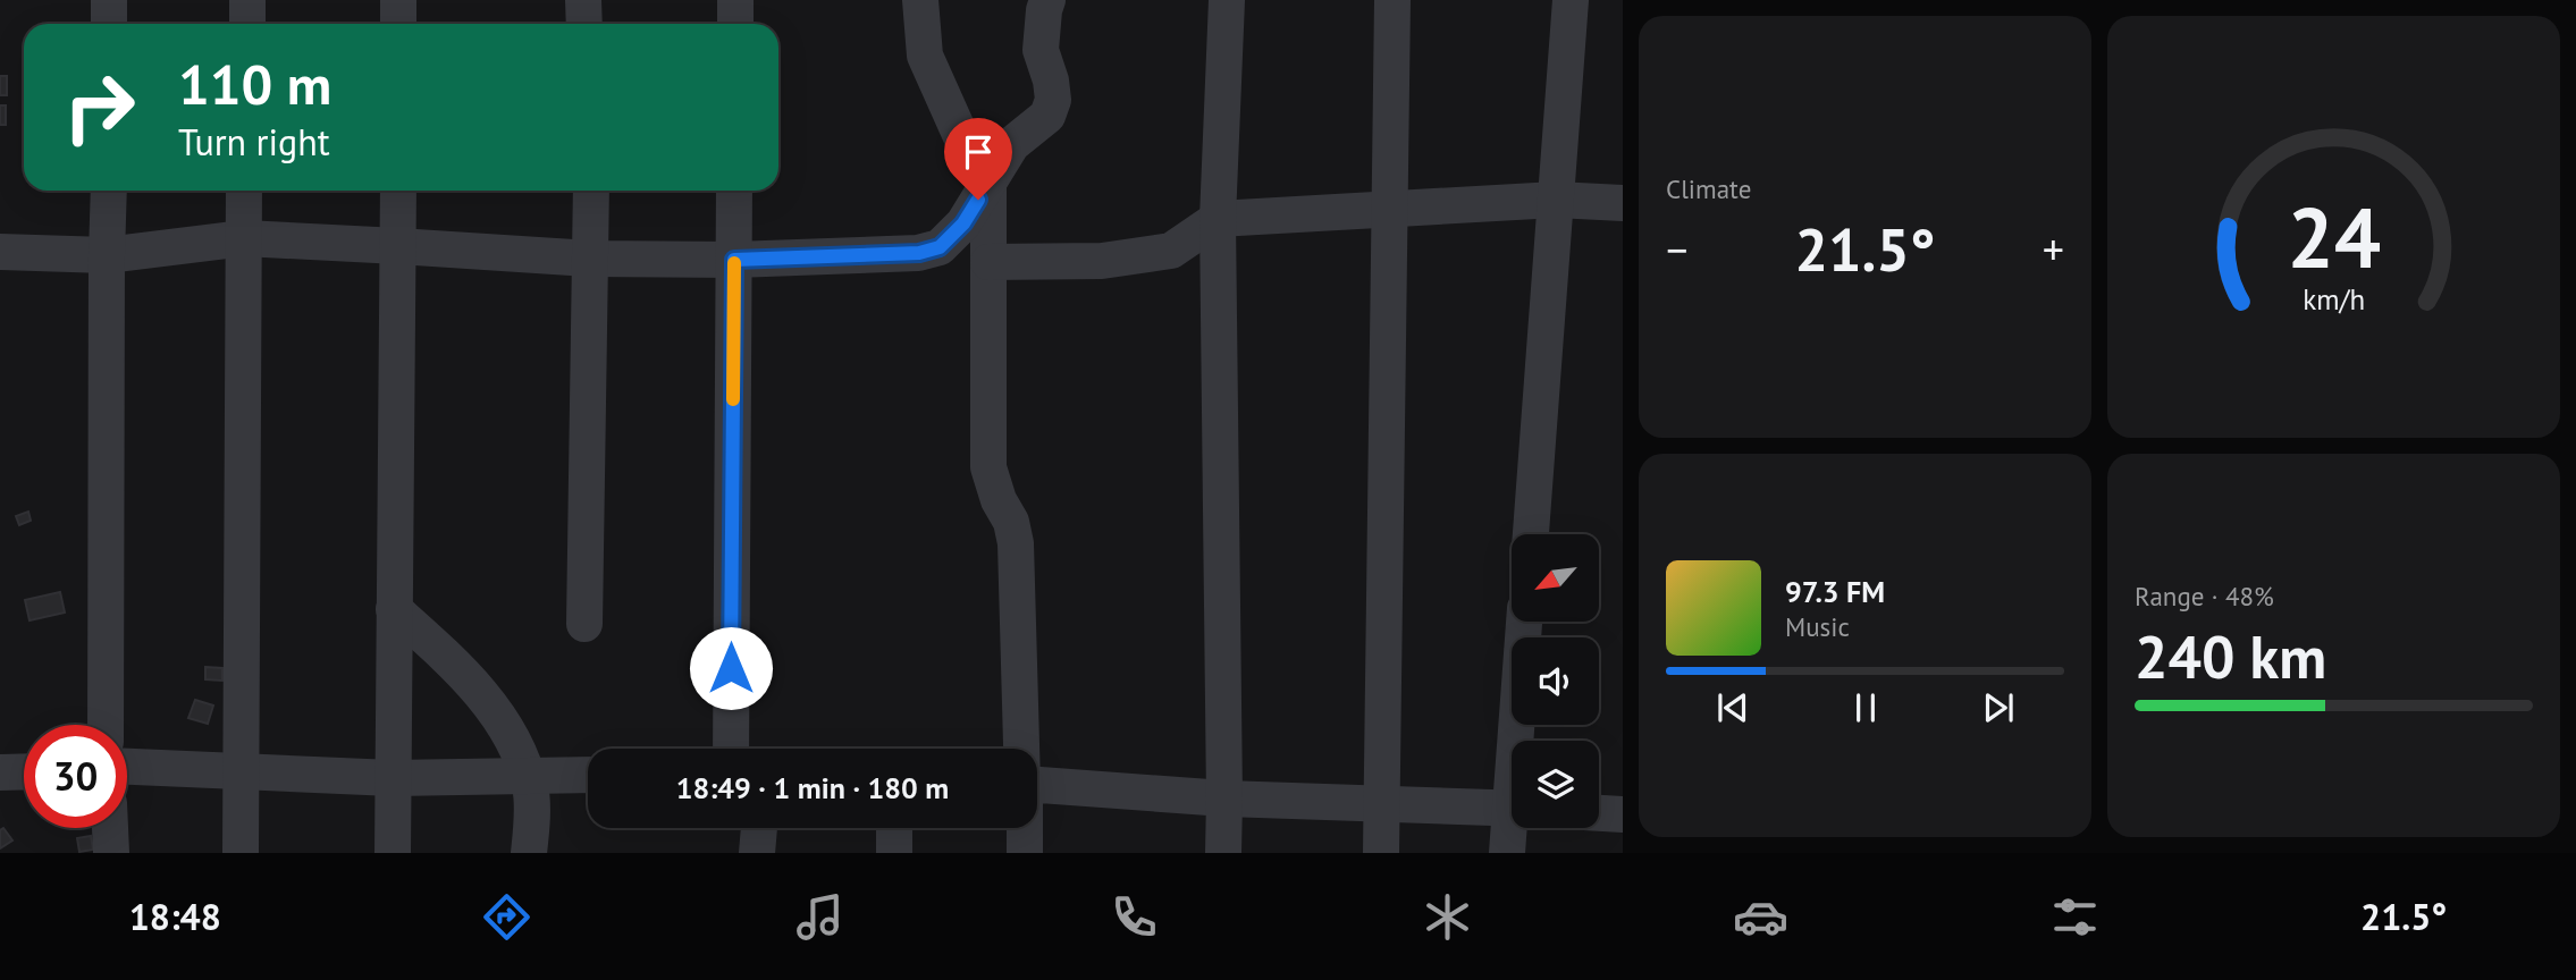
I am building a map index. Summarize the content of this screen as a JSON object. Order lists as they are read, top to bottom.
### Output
{
  "north": "bottom left",
  "page": {
    "tile": [
      "Climate",
      ["Range · 48%", "240 km"]
    ],
    "turn": ["110 m", "Turn right"],
    "heat": ["−", "21.5°", "+"],
    "song": ["97.3 FM", "Music"],
    "limit": "30",
    "trip": "18:49 · 1 min · 180 m",
    "tabs": ["18:48", "21.5°"],
    "gauge": ["24", "km/h"]
  }
}
